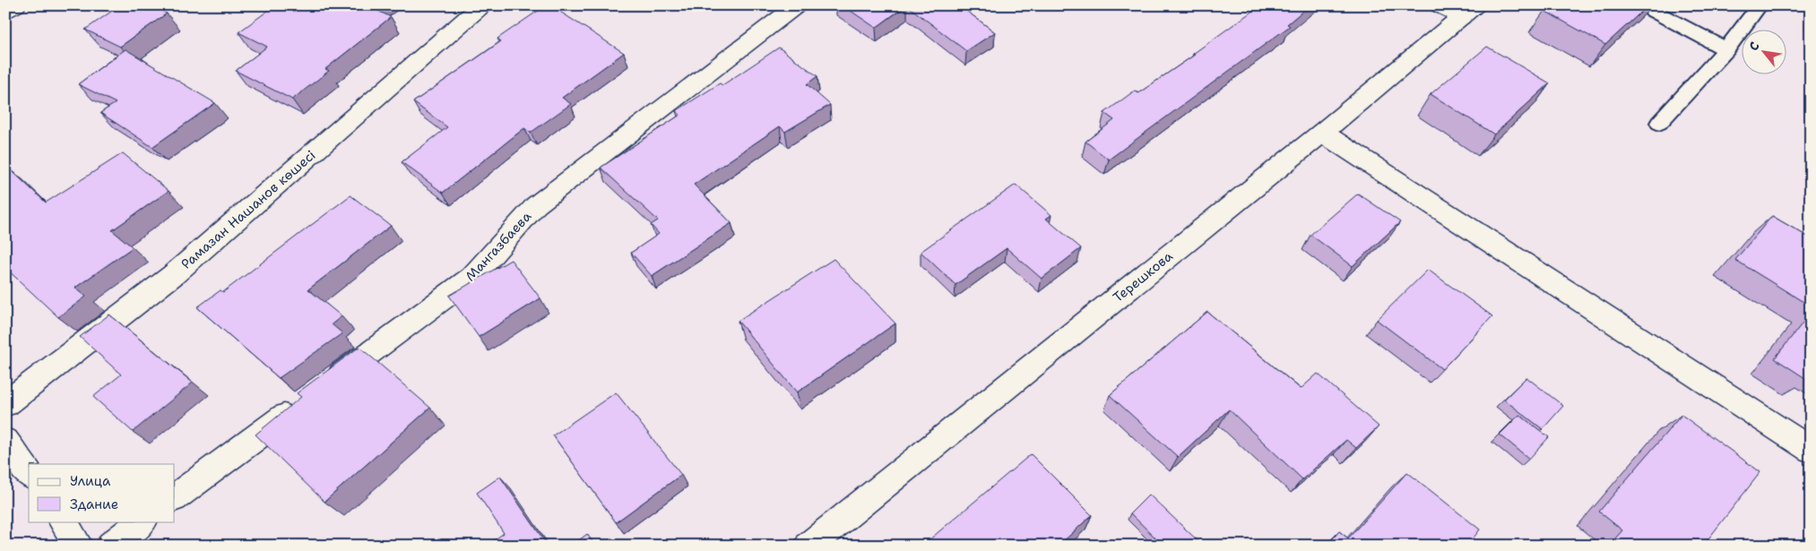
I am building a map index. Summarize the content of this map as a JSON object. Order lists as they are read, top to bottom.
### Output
{
  "streets": {
    "street": ["Рамазан Нашанов көшесі", "Мангазбаева", "Терешкова"]
  },
  "legend": ["Улица", "Здание"],
  "north": "top left"
}
